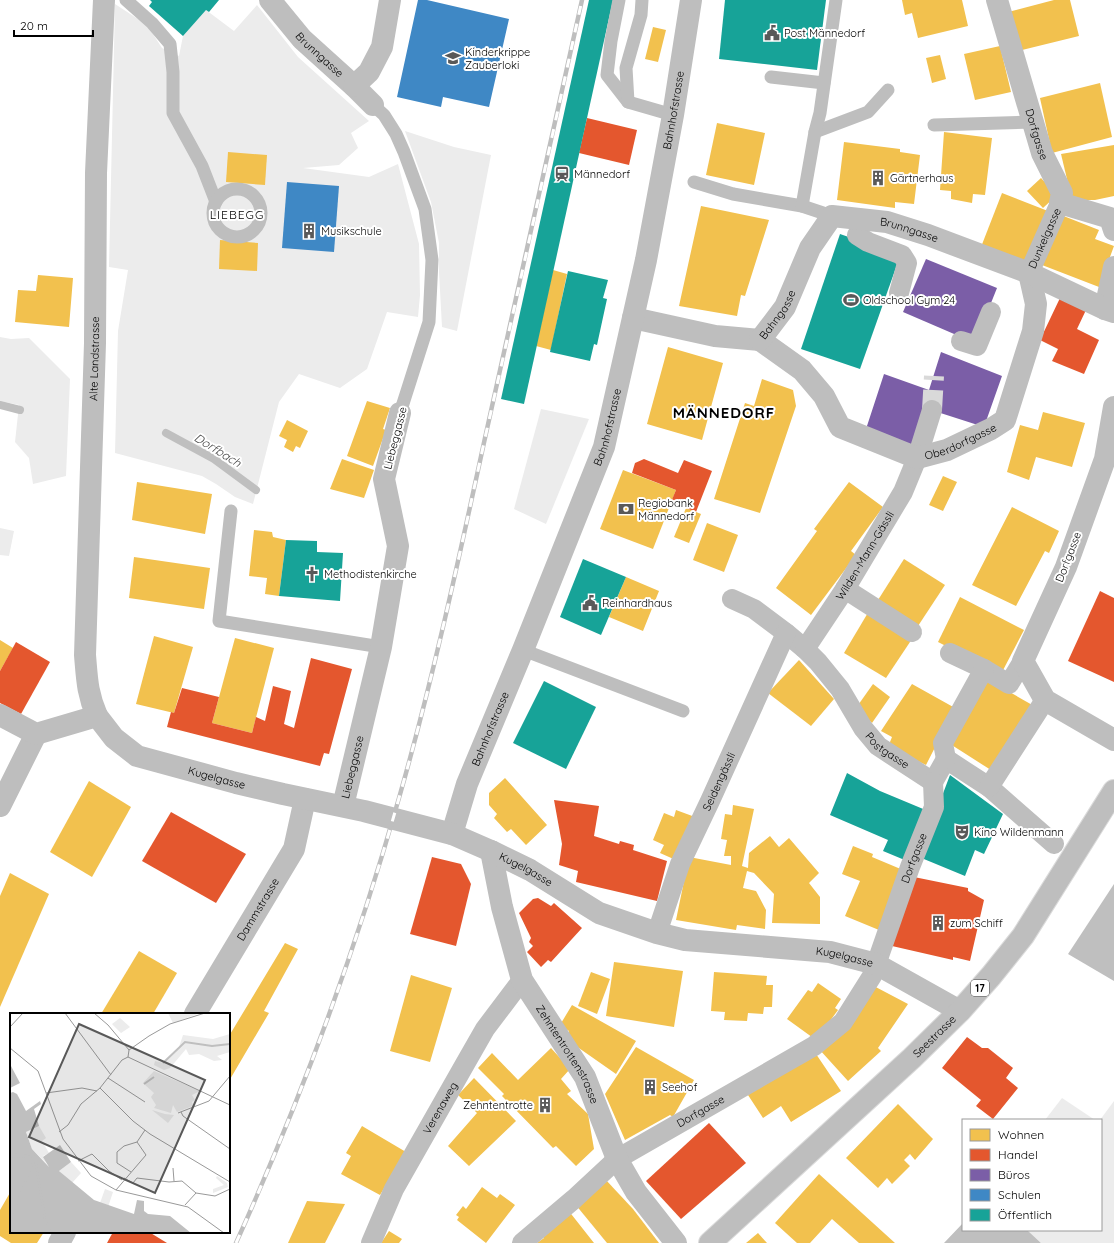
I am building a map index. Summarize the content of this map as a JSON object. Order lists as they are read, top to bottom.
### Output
{
  "streets": {
    "street": [
      "Brunngasse",
      "Bahnhofstrasse",
      "Dorfgasse",
      "Dunkelgasse",
      "Bahngasse",
      "Alte Landstrasse",
      "Liebeggasse",
      "Oberdorfgasse",
      "Wilden-Mann-Gässli",
      "Postgasse",
      "Kugelgasse",
      "Seidengässli",
      "Dammstrasse",
      "17",
      "Seestrasse",
      "Zehntentrottenstrasse",
      "Verenaweg"
    ]
  },
  "crossings": [
    ["Brunngasse", "Dunkelgasse"],
    ["Brunngasse", "Bahngasse"],
    ["Brunngasse", "Liebeggasse"],
    ["Brunngasse", "Oberdorfgasse"],
    ["Bahnhofstrasse", "Bahngasse"],
    ["Bahnhofstrasse", "Kugelgasse"],
    ["Dorfgasse", "Dunkelgasse"],
    ["Dorfgasse", "Postgasse"],
    ["Dorfgasse", "Zehntentrottenstrasse"],
    ["Dunkelgasse", "Oberdorfgasse"],
    ["Bahngasse", "Oberdorfgasse"],
    ["Alte Landstrasse", "Kugelgasse"],
    ["Liebeggasse", "Kugelgasse"],
    ["Oberdorfgasse", "Wilden-Mann-Gässli"],
    ["Wilden-Mann-Gässli", "Postgasse"],
    ["Postgasse", "Seidengässli"],
    ["Kugelgasse", "Seidengässli"],
    ["Kugelgasse", "Dammstrasse"],
    ["Kugelgasse", "Seestrasse"],
    ["Kugelgasse", "Zehntentrottenstrasse"],
    ["Zehntentrottenstrasse", "Verenaweg"]
  ],
  "districts": ["LIEBEGG", "MÄNNEDORF"],
  "water": ["Dorfbach"],
  "places": {
    "public building": ["Post Männedorf", "Reinhardhaus"],
    "school or university": ["Kinderkrippe Zauberloki"],
    "station": ["Männedorf"],
    "building": [
      "Gärtnerhaus",
      "Musikschule",
      "zum Schiff",
      "Seehof",
      "Zehntentrotte"
    ],
    "sports": ["Oldschool Gym 24"],
    "bank": ["Regiobank Männedorf"],
    "church": ["Methodistenkirche"],
    "theatre": ["Kino Wildenmann"]
  },
  "legend": [
    "Wohnen",
    "Handel",
    "Büros",
    "Schulen",
    "Öffentlich"
  ],
  "scale_bar": "20 m"
}
